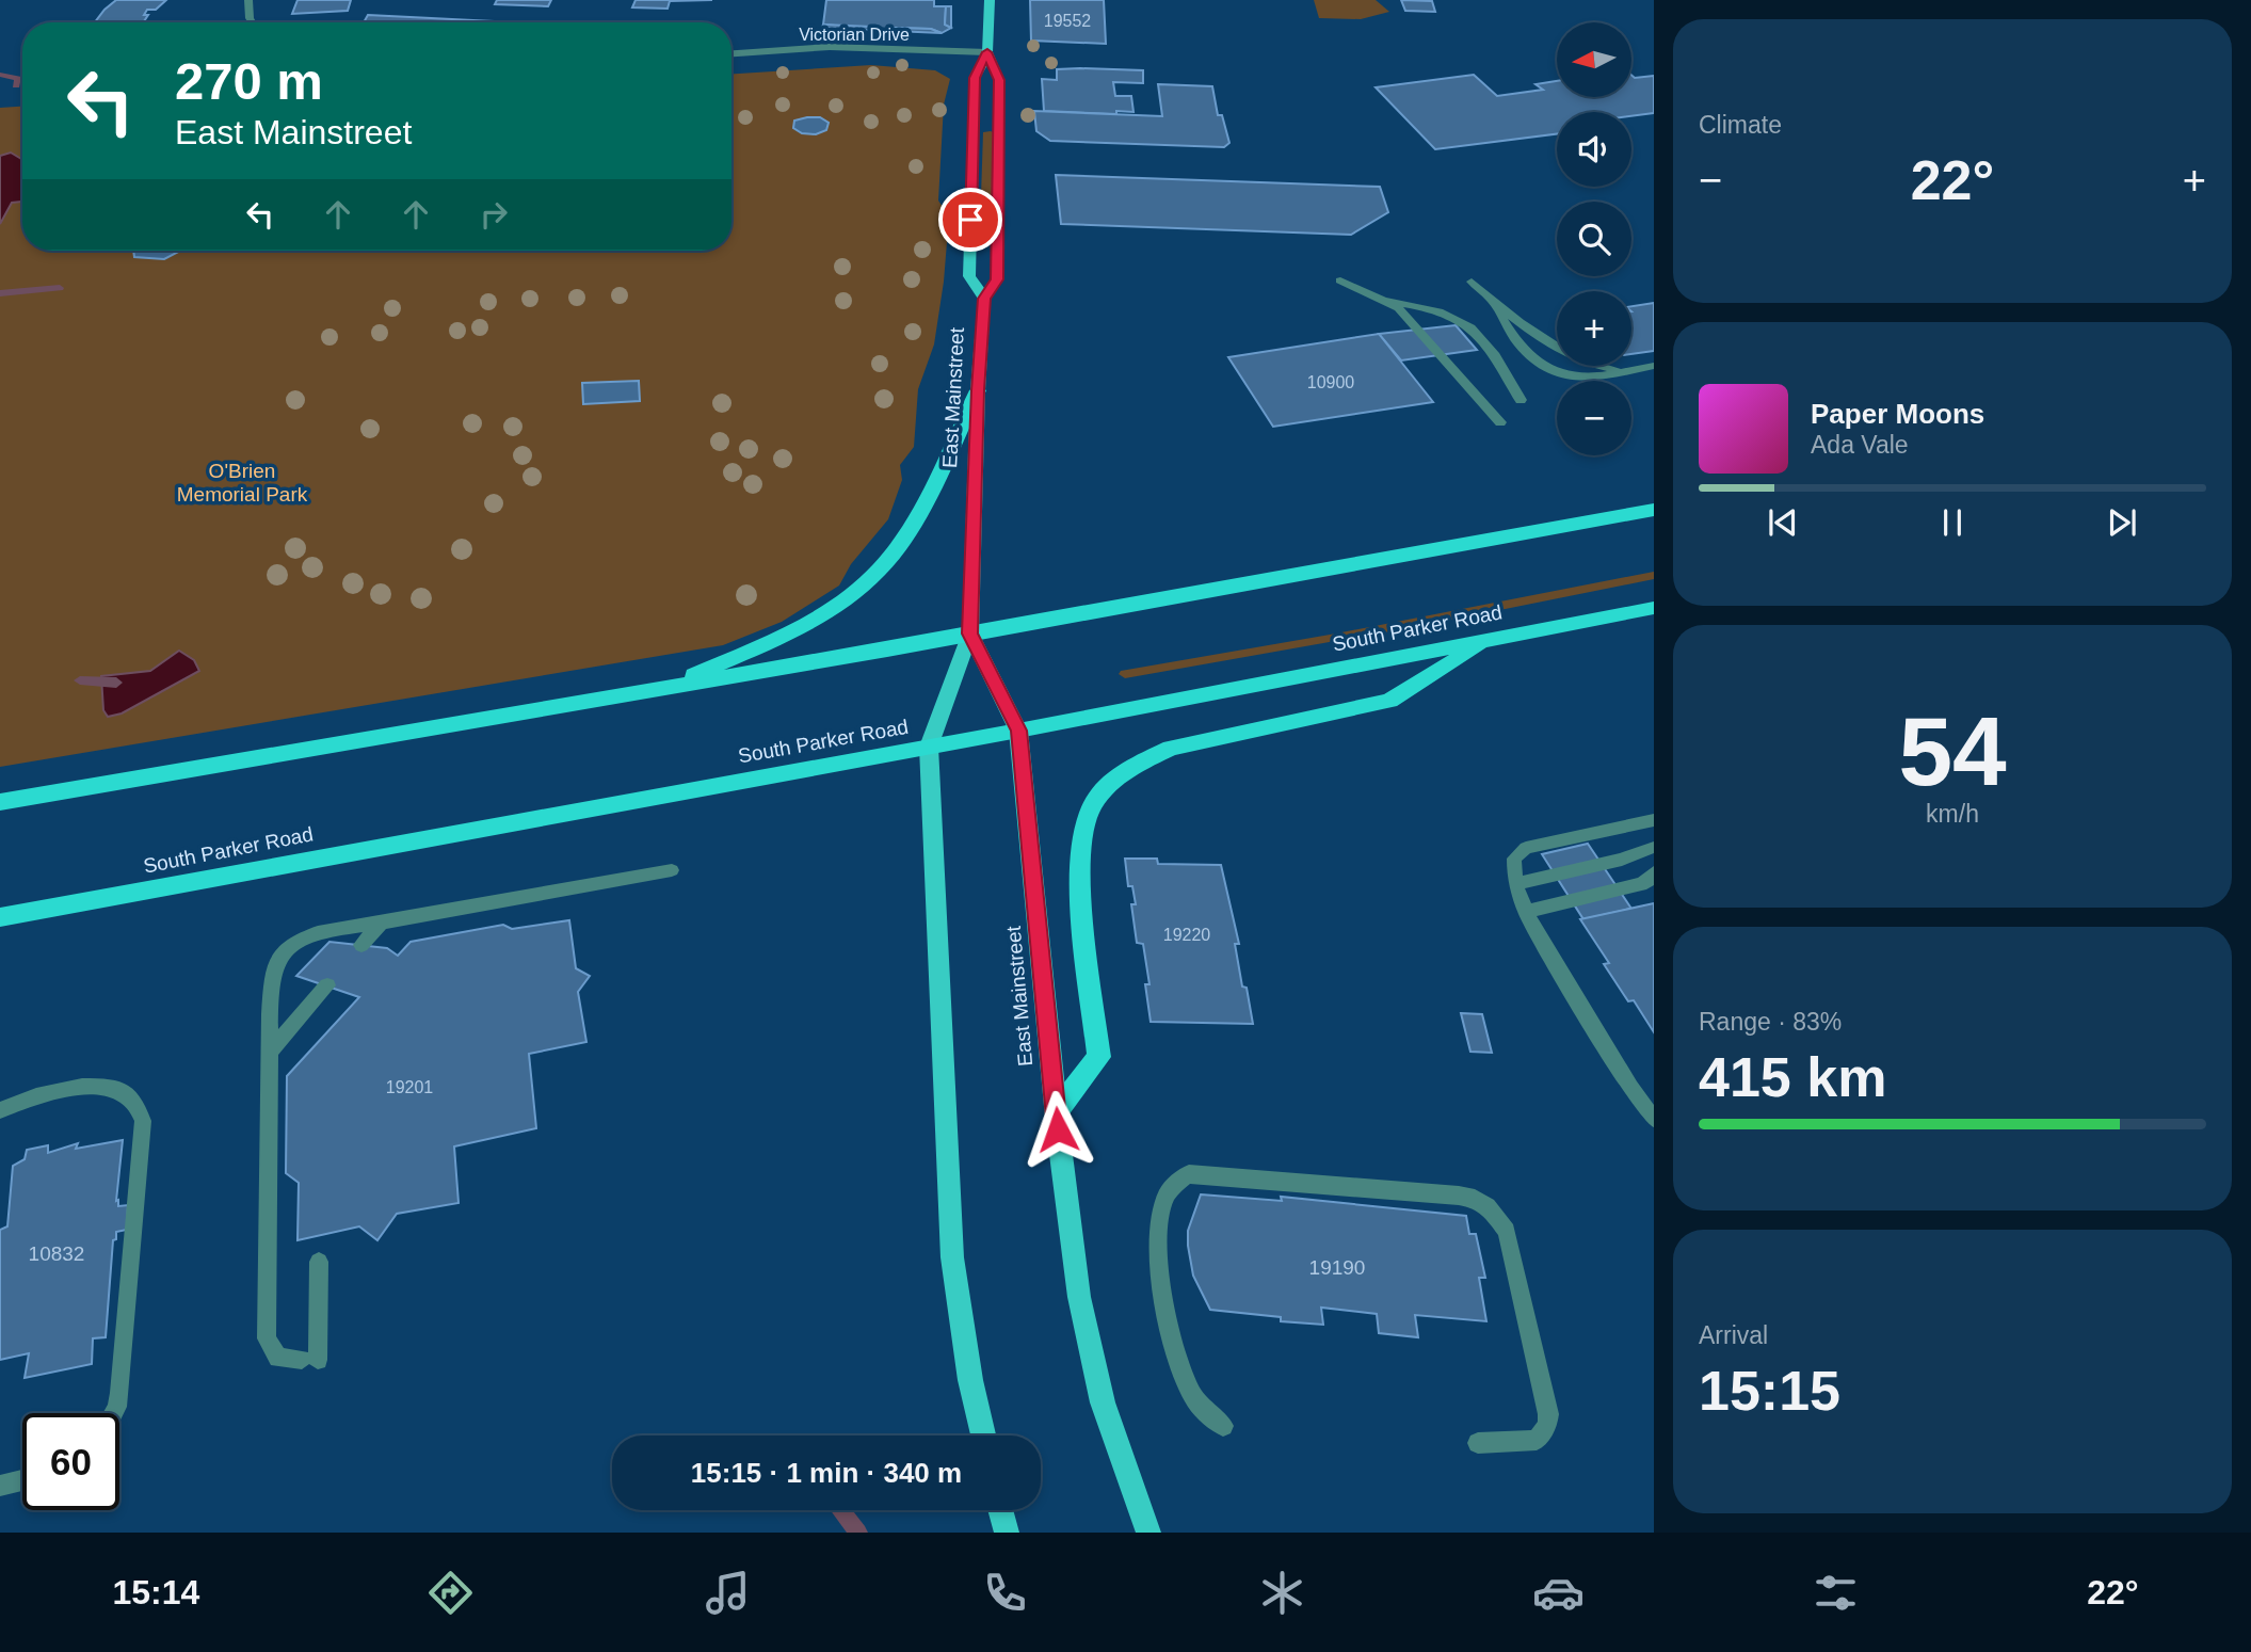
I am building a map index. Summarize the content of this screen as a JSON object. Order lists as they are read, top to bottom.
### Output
{
  "streets": {
    "highway": ["South Parker Road"],
    "main road": ["East Mainstreet"],
    "street": ["Victorian Drive"]
  },
  "crossings": [
    ["Victorian Drive", "East Mainstreet"],
    ["East Mainstreet", "South Parker Road"]
  ],
  "parks": ["O'Brien Memorial Park"],
  "house_numbers": [
    "19552",
    "10900",
    "19220",
    "19201",
    "10832",
    "19190"
  ],
  "north": "left",
  "page": {
    "tile": [
      "Climate",
      ["54", "km/h"],
      ["Range · 83%", "415 km"],
      ["Arrival", "15:15"]
    ],
    "map_buttons": ["+", "−"],
    "turn": ["270 m", "East Mainstreet"],
    "heat": ["−", "22°", "+"],
    "song": ["Paper Moons", "Ada Vale"],
    "limit": "60",
    "trip": "15:15 · 1 min · 340 m",
    "tabs": ["15:14", "22°"]
  }
}
